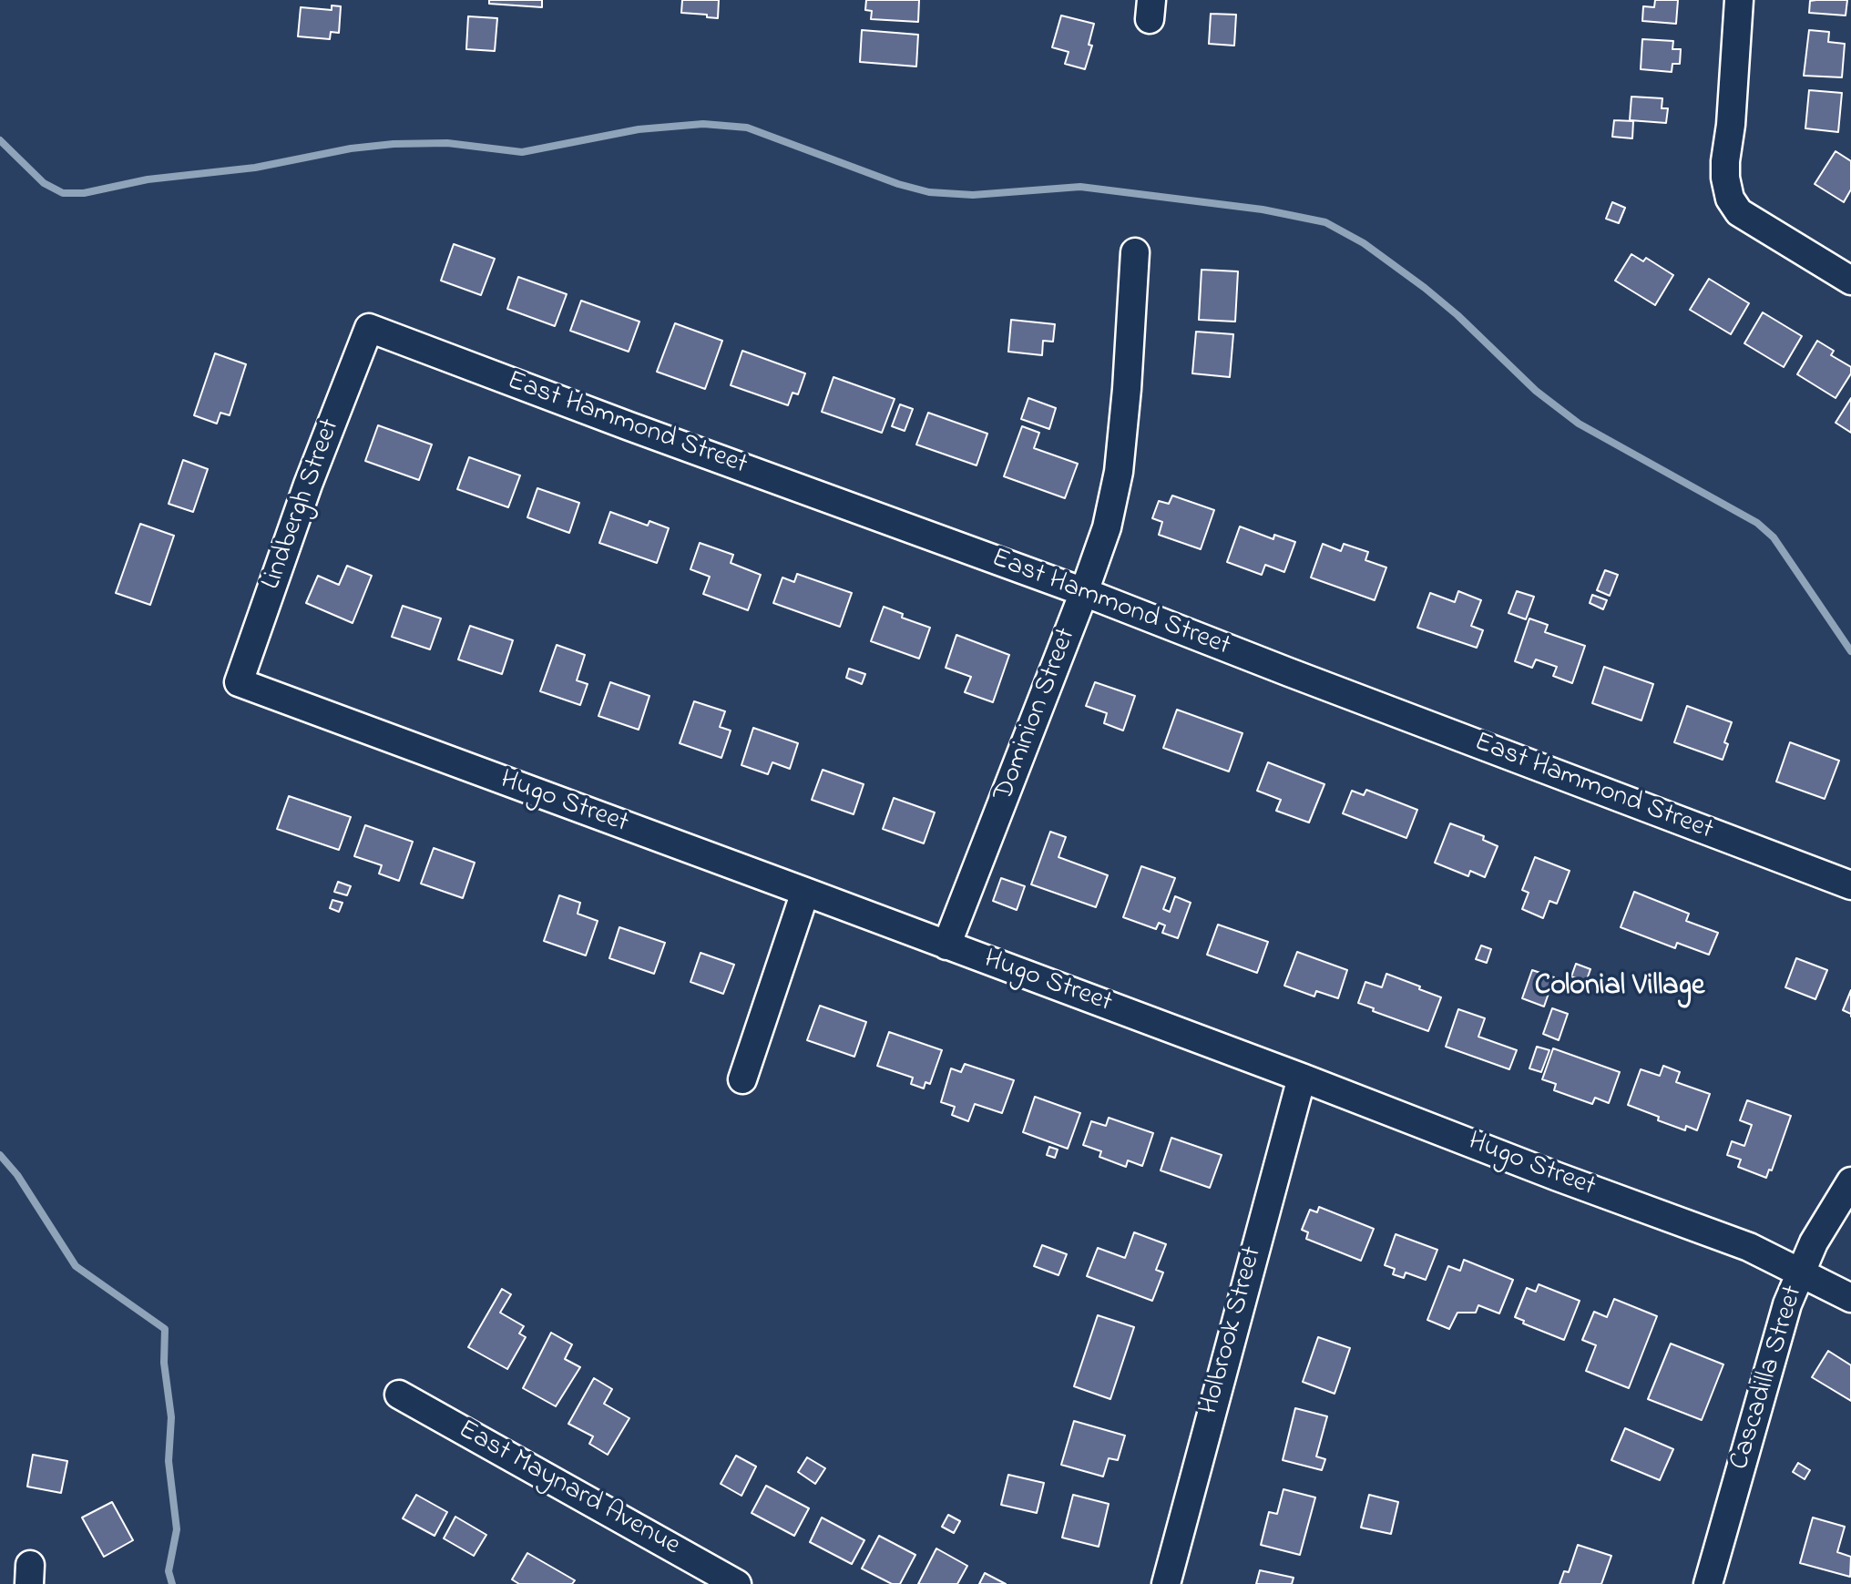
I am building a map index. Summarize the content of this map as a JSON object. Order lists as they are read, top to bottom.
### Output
{
  "streets": {
    "street": [
      "East Hammond Street",
      "Lindbergh Street",
      "Dominion Street",
      "Hugo Street",
      "Holbrook Street",
      "Cascadilla Street",
      "East Maynard Avenue"
    ]
  },
  "crossings": [
    ["East Hammond Street", "Lindbergh Street"],
    ["East Hammond Street", "Dominion Street"],
    ["Lindbergh Street", "Hugo Street"],
    ["Dominion Street", "Hugo Street"],
    ["Hugo Street", "Holbrook Street"],
    ["Hugo Street", "Cascadilla Street"]
  ],
  "districts": ["Colonial Village"]
}
